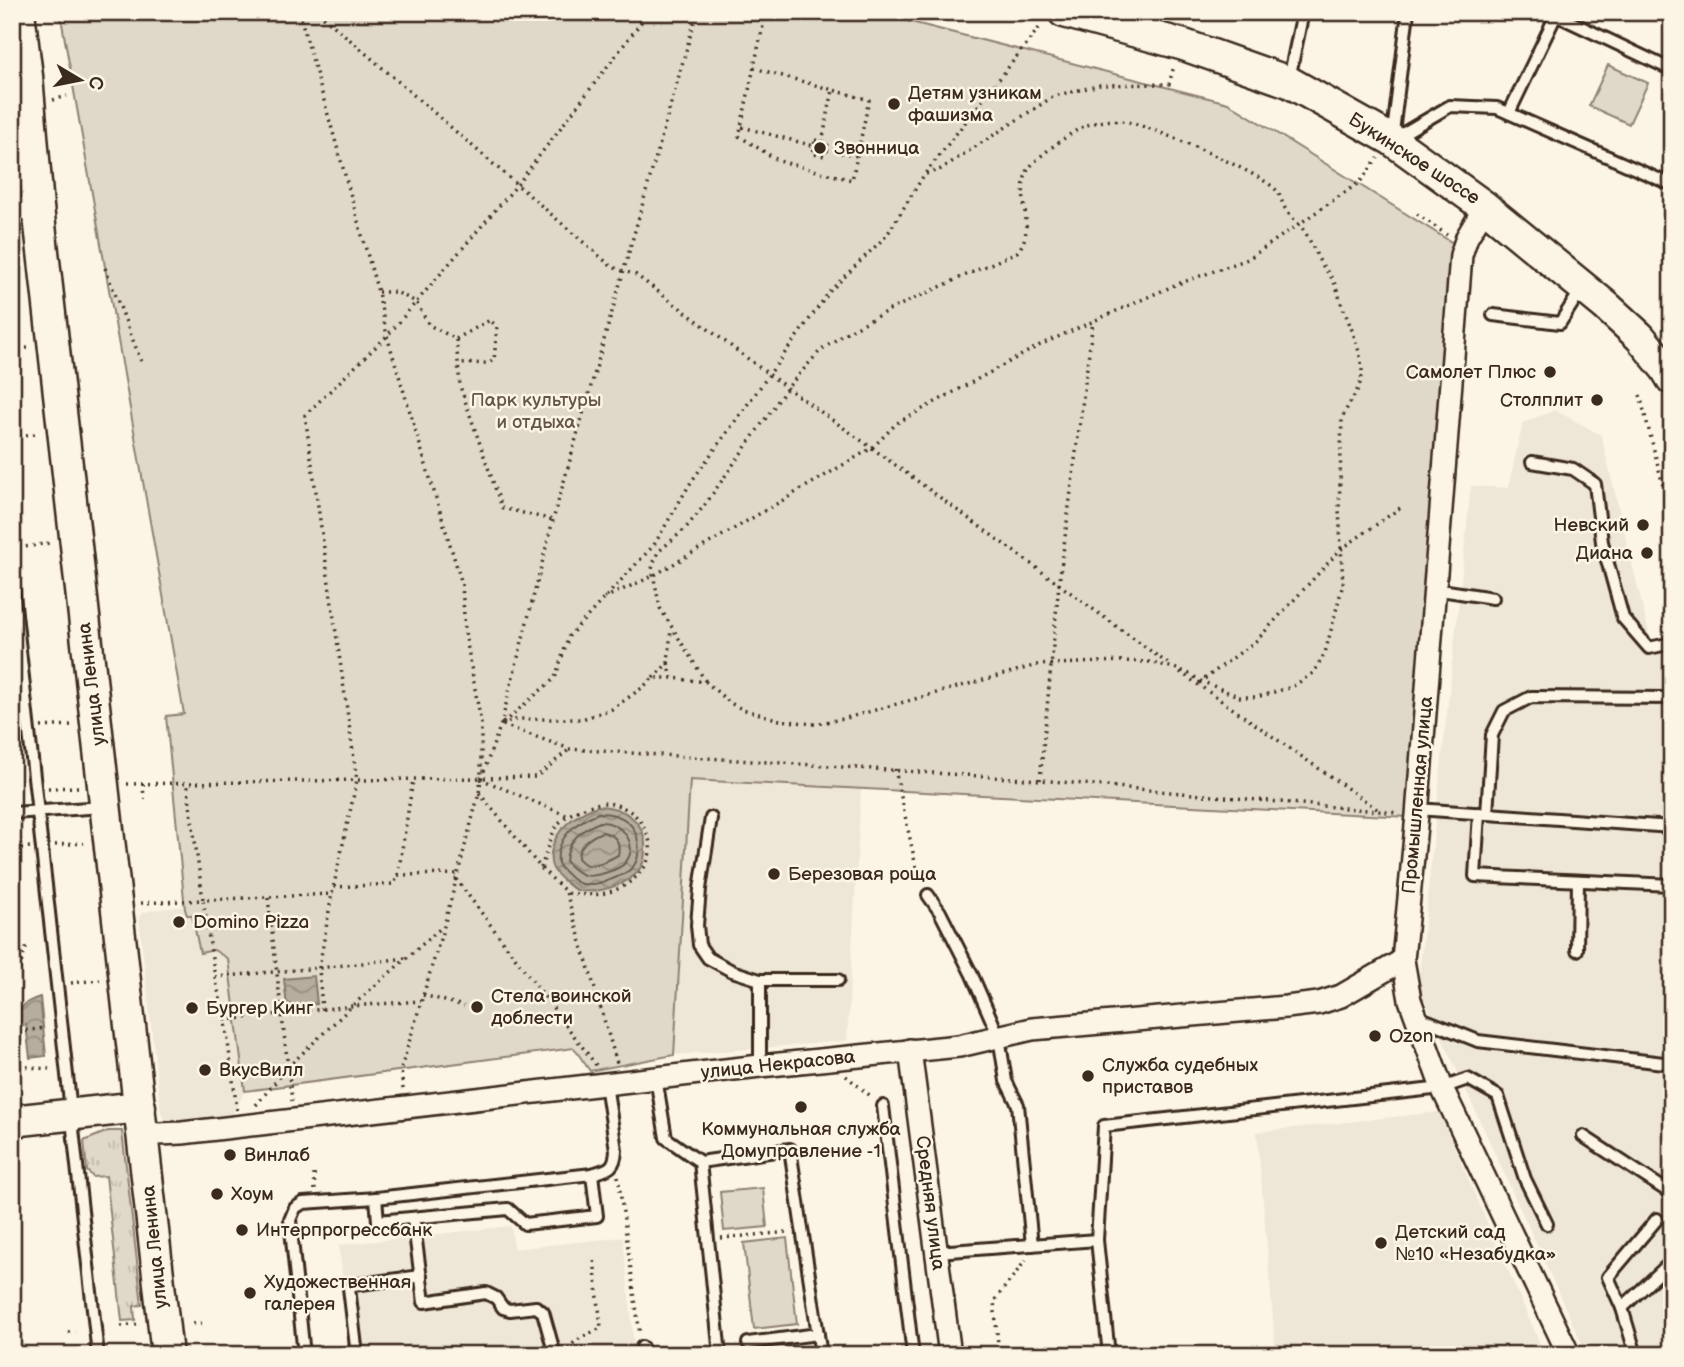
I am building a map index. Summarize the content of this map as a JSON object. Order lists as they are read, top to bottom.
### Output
{
  "streets": {
    "street": [
      "Букинское шоссе",
      "улица Ленина",
      "Промышленная улица",
      "улица Некрасова",
      "Средняя улица"
    ]
  },
  "crossings": [
    ["Букинское шоссе", "Промышленная улица"],
    ["улица Ленина", "улица Некрасова"],
    ["Промышленная улица", "улица Некрасова"],
    ["улица Некрасова", "Средняя улица"]
  ],
  "parks": ["Парк культуры и отдыха"],
  "places": [
    "Детям узникам фашизма",
    "Звонница",
    "Самолет Плюс",
    "Столплит",
    "Невский",
    "Диана",
    "Березовая роща",
    "Domino Pizza",
    "Стела воинской доблести",
    "Бургер Кинг",
    "Ozon",
    "ВкусВилл",
    "Служба судебных приставов",
    "Коммунальная служба Домуправление -1",
    "Винлаб",
    "Хоум",
    "Интерпрогрессбанк",
    "Детский сад №10 «Незабудка»",
    "Художественная галерея"
  ],
  "north": "right"
}
